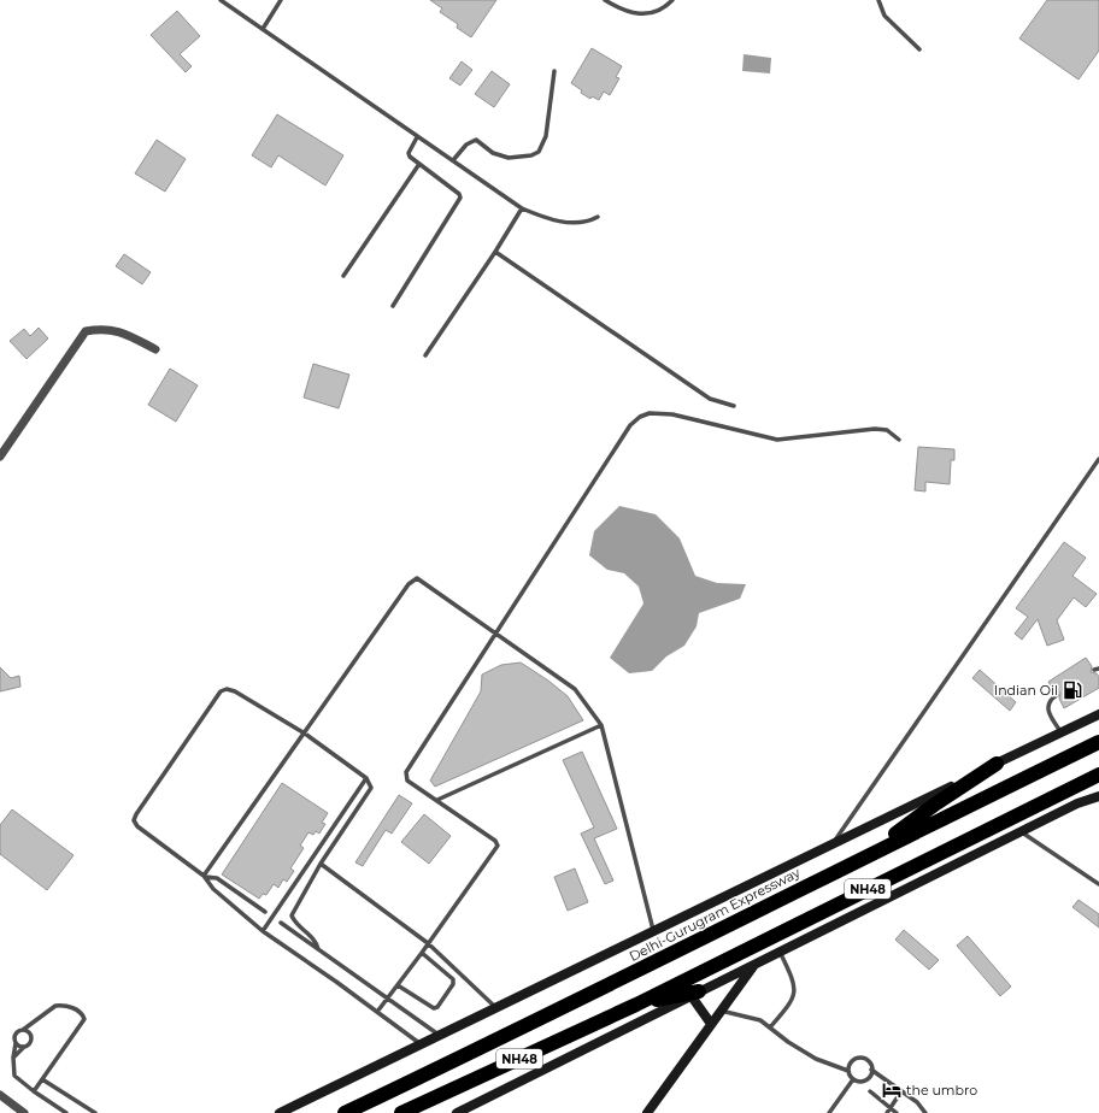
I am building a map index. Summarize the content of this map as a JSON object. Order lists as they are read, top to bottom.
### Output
{
  "streets": {
    "highway": ["NH48", "Delhi-Gurugram Expressway"]
  },
  "places": {
    "fuel station": ["Indian Oil"],
    "hotel": ["the umbro"]
  }
}
